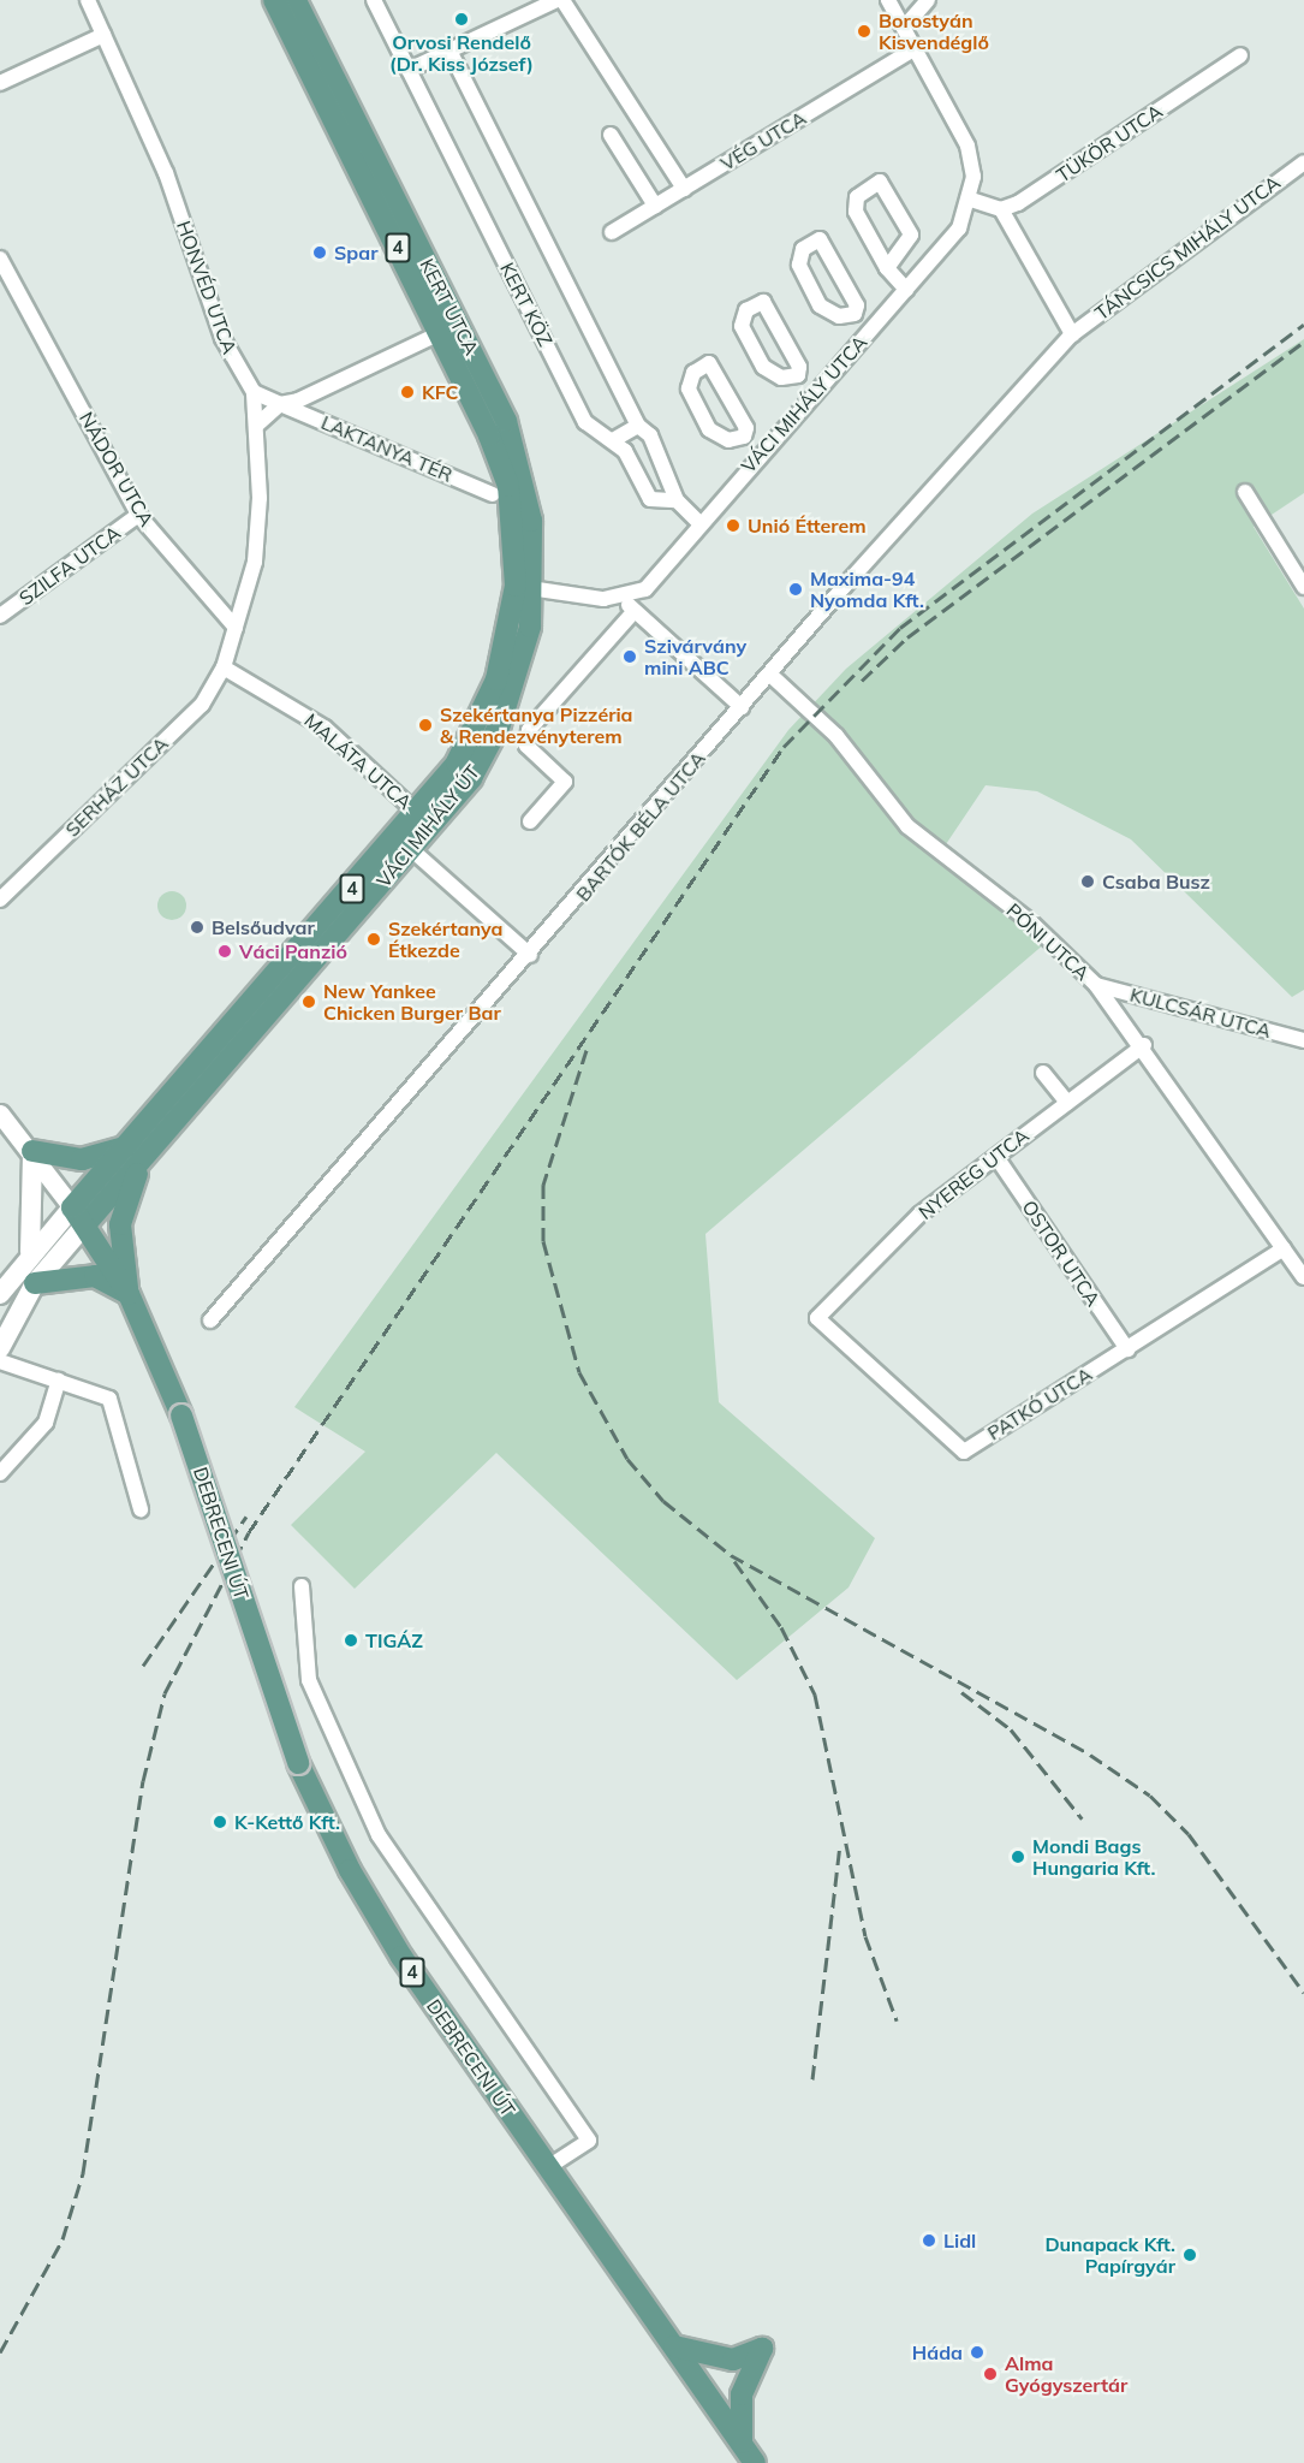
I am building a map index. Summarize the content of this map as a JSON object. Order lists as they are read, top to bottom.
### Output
{
  "streets": {
    "main road": [
      "4",
      "KERT UTCA",
      "VÁCI MIHÁLY ÚT",
      "DEBRECENI ÚT"
    ],
    "street": [
      "VÉG UTCA",
      "TÜKÖR UTCA",
      "TÁNCSICS MIHÁLY UTCA",
      "HONVÉD UTCA",
      "KERT KÖZ",
      "VÁCI MIHÁLY UTCA",
      "LAKTANYA TÉR",
      "NÁDOR UTCA",
      "SZILFA UTCA",
      "MALÁTA UTCA",
      "SERHÁZ UTCA",
      "BARTÓK BÉLA UTCA",
      "PÓNI UTCA",
      "KULCSÁR UTCA",
      "NYEREG UTCA",
      "OSTOR UTCA",
      "PATKÓ UTCA"
    ]
  },
  "crossings": [
    ["TÁNCSICS MIHÁLY UTCA", "BARTÓK BÉLA UTCA"],
    ["HONVÉD UTCA", "LAKTANYA TÉR"],
    ["HONVÉD UTCA", "NÁDOR UTCA"],
    ["KERT KÖZ", "VÁCI MIHÁLY UTCA"],
    ["KERT UTCA", "LAKTANYA TÉR"],
    ["KERT UTCA", "VÁCI MIHÁLY ÚT"],
    ["NÁDOR UTCA", "SZILFA UTCA"],
    ["MALÁTA UTCA", "SERHÁZ UTCA"],
    ["MALÁTA UTCA", "VÁCI MIHÁLY ÚT"],
    ["VÁCI MIHÁLY ÚT", "DEBRECENI ÚT"],
    ["BARTÓK BÉLA UTCA", "PÓNI UTCA"],
    ["PÓNI UTCA", "KULCSÁR UTCA"],
    ["PÓNI UTCA", "NYEREG UTCA"],
    ["PÓNI UTCA", "PATKÓ UTCA"],
    ["NYEREG UTCA", "OSTOR UTCA"],
    ["NYEREG UTCA", "PATKÓ UTCA"],
    ["OSTOR UTCA", "PATKÓ UTCA"]
  ],
  "places": [
    "Orvosi Rendelő (Dr. Kiss József)",
    "Borostyán Kisvendéglő",
    "Spar",
    "KFC",
    "Unió Étterem",
    "Maxima-94 Nyomda Kft.",
    "Szivárvány mini ABC",
    "Szekértanya Pizzéria & Rendezvényterem",
    "Csaba Busz",
    "Belsőudvar",
    "Szekértanya Étkezde",
    "Váci Panzió",
    "New Yankee Chicken Burger Bar",
    "TIGÁZ",
    "K-Kettő Kft.",
    "Mondi Bags Hungaria Kft.",
    "Lidl",
    "Dunapack Kft. Papírgyár",
    "Háda",
    "Alma Gyógyszertár"
  ]
}
